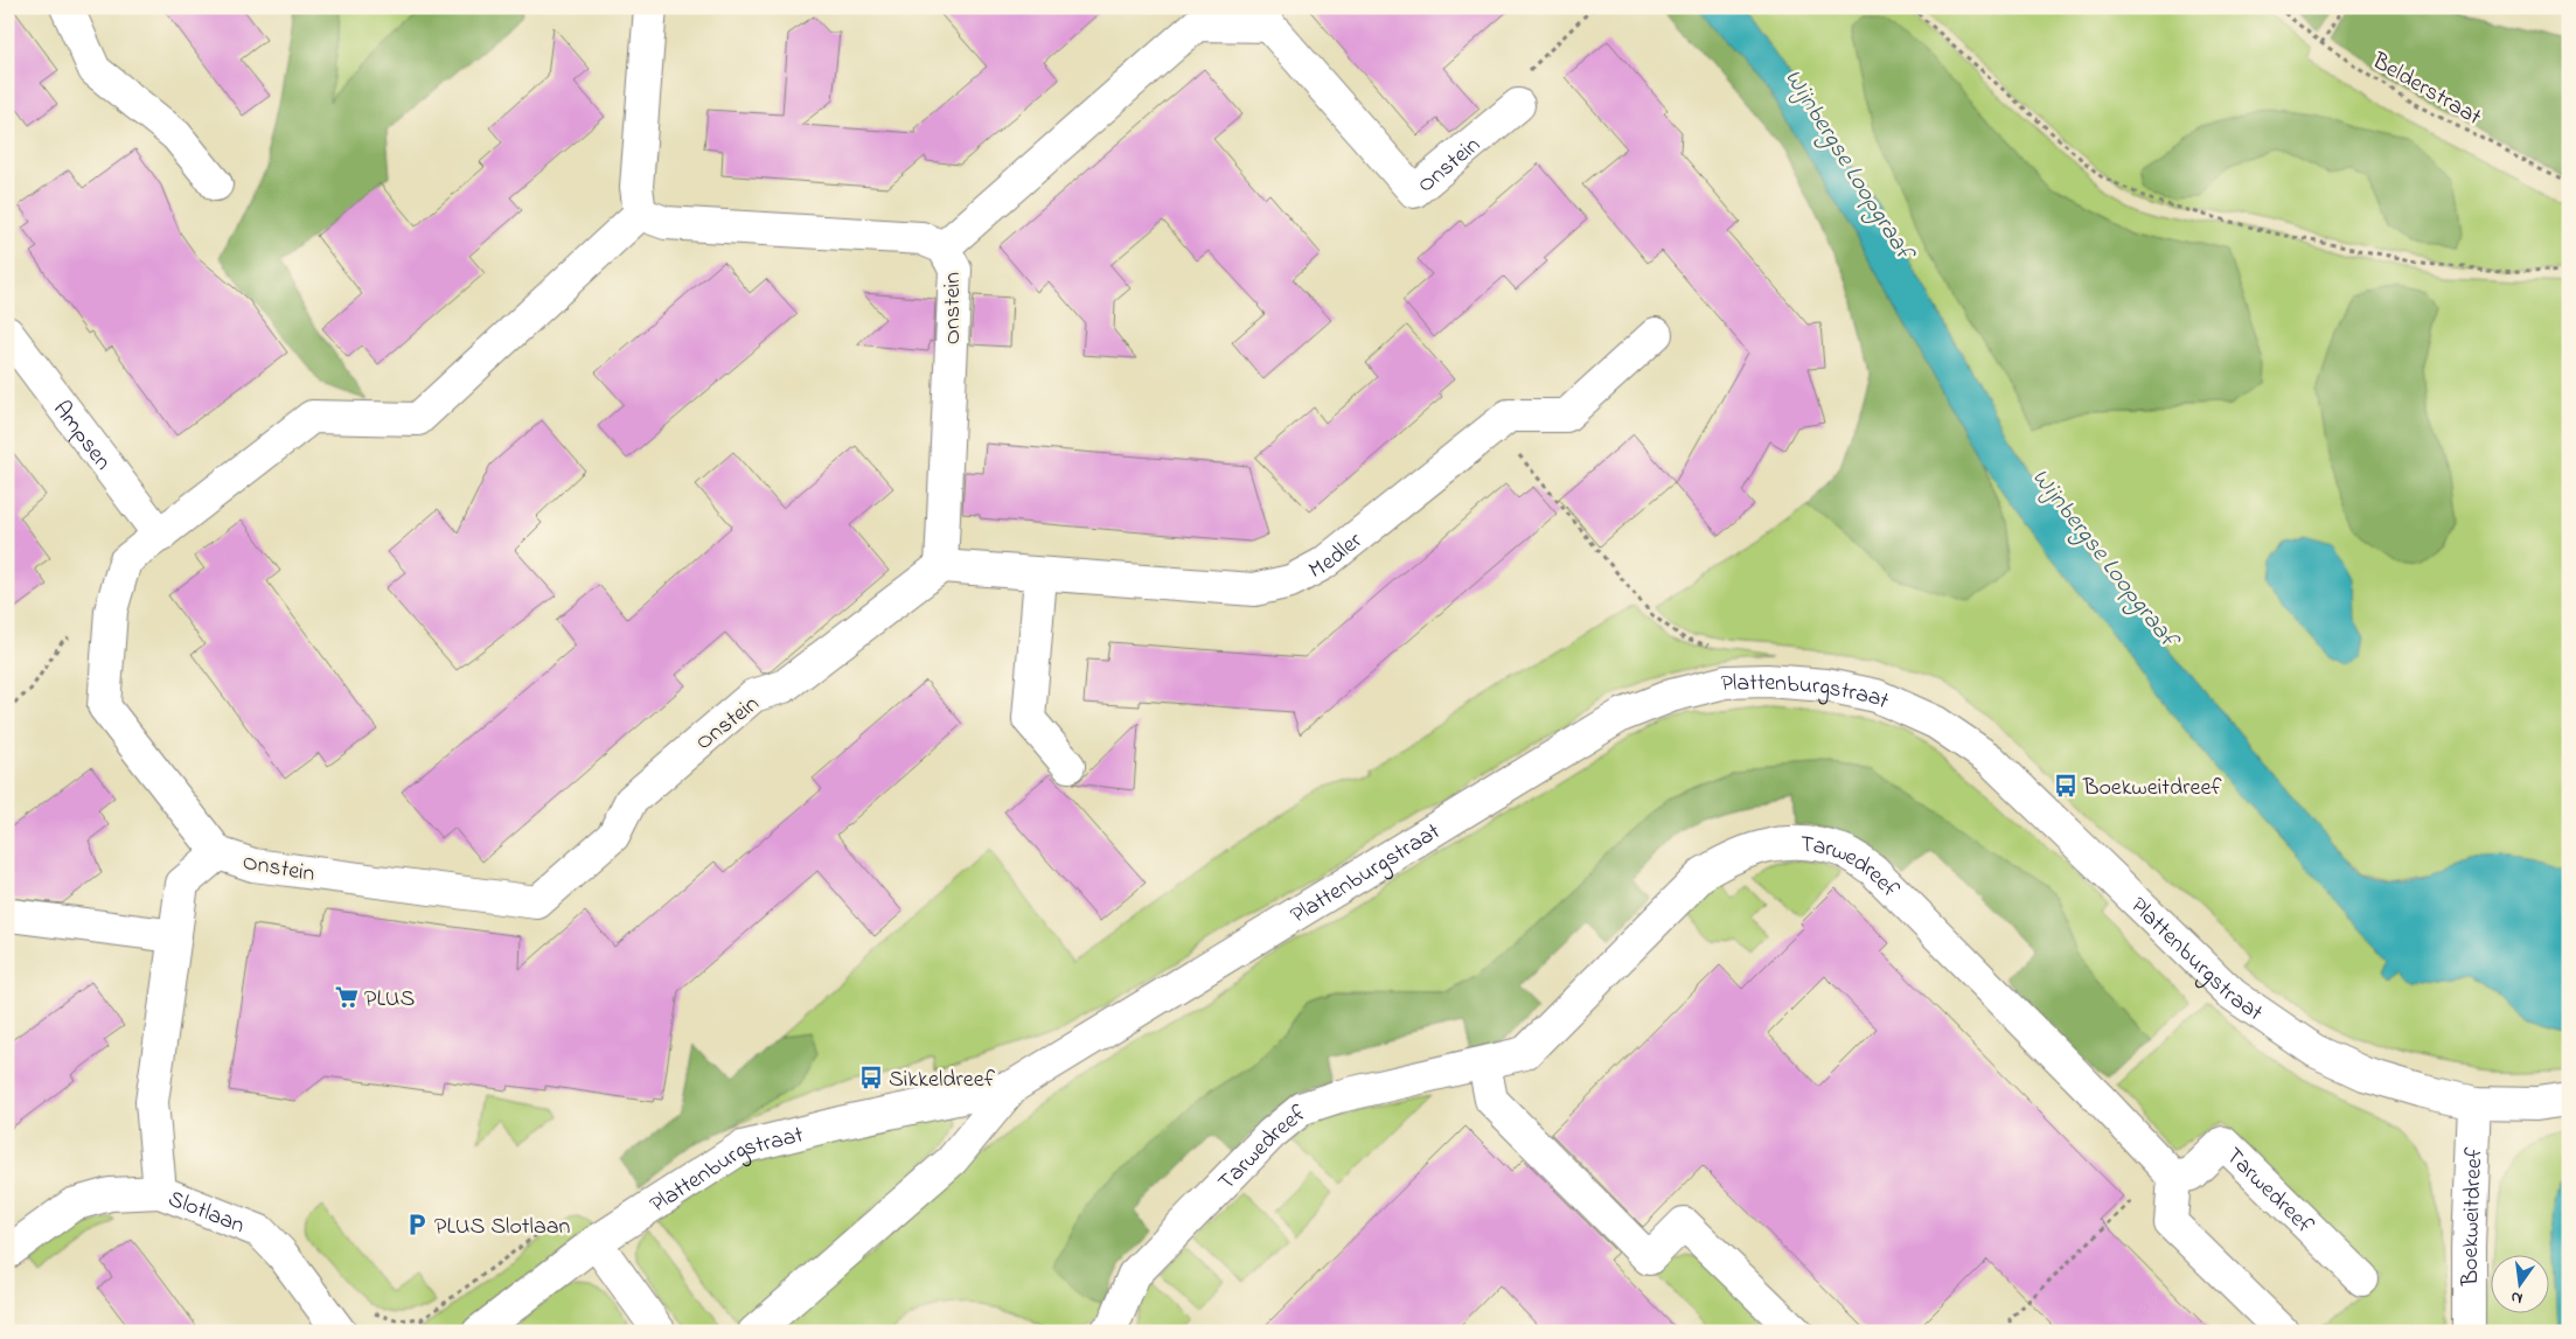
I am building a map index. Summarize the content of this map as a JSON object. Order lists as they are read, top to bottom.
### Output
{
  "streets": {
    "street": [
      "Onstein",
      "Ampsen",
      "Medler",
      "Plattenburgstraat",
      "Tarwedreef",
      "Slotlaan",
      "Boekweitdreef"
    ],
    "path": ["Belderstraat"]
  },
  "crossings": [
    ["Onstein", "Ampsen"],
    ["Onstein", "Medler"],
    ["Onstein", "Slotlaan"],
    ["Plattenburgstraat", "Boekweitdreef"]
  ],
  "water": ["Wijnbergse Loopgraaf"],
  "places": {
    "bus stop": ["Boekweitdreef", "Sikkeldreef"],
    "supermarket": ["PLUS"],
    "parking": ["PLUS Slotlaan"]
  },
  "north": "bottom"
}
